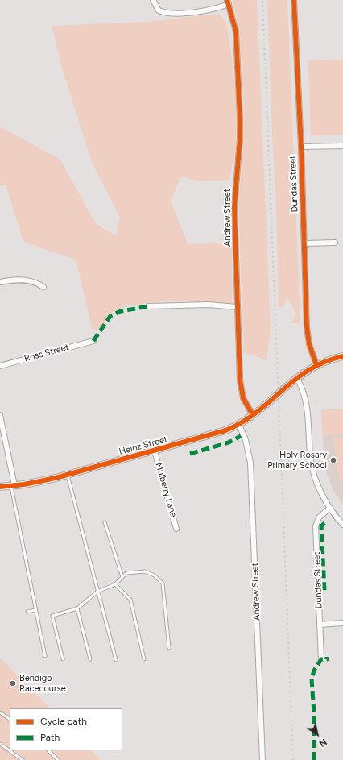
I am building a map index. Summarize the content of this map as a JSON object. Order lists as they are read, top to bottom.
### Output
{
  "streets": {
    "street": [
      "Dundas Street",
      "Andrew Street",
      "Ross Street",
      "Heinz Street",
      "Mulberry Lane"
    ]
  },
  "crossings": [
    ["Dundas Street", "Heinz Street"],
    ["Andrew Street", "Heinz Street"],
    ["Heinz Street", "Mulberry Lane"]
  ],
  "places": ["Holy Rosary Primary School", "Bendigo Racecourse"],
  "legend": ["Cycle path", "Path"],
  "north": "bottom right"
}
